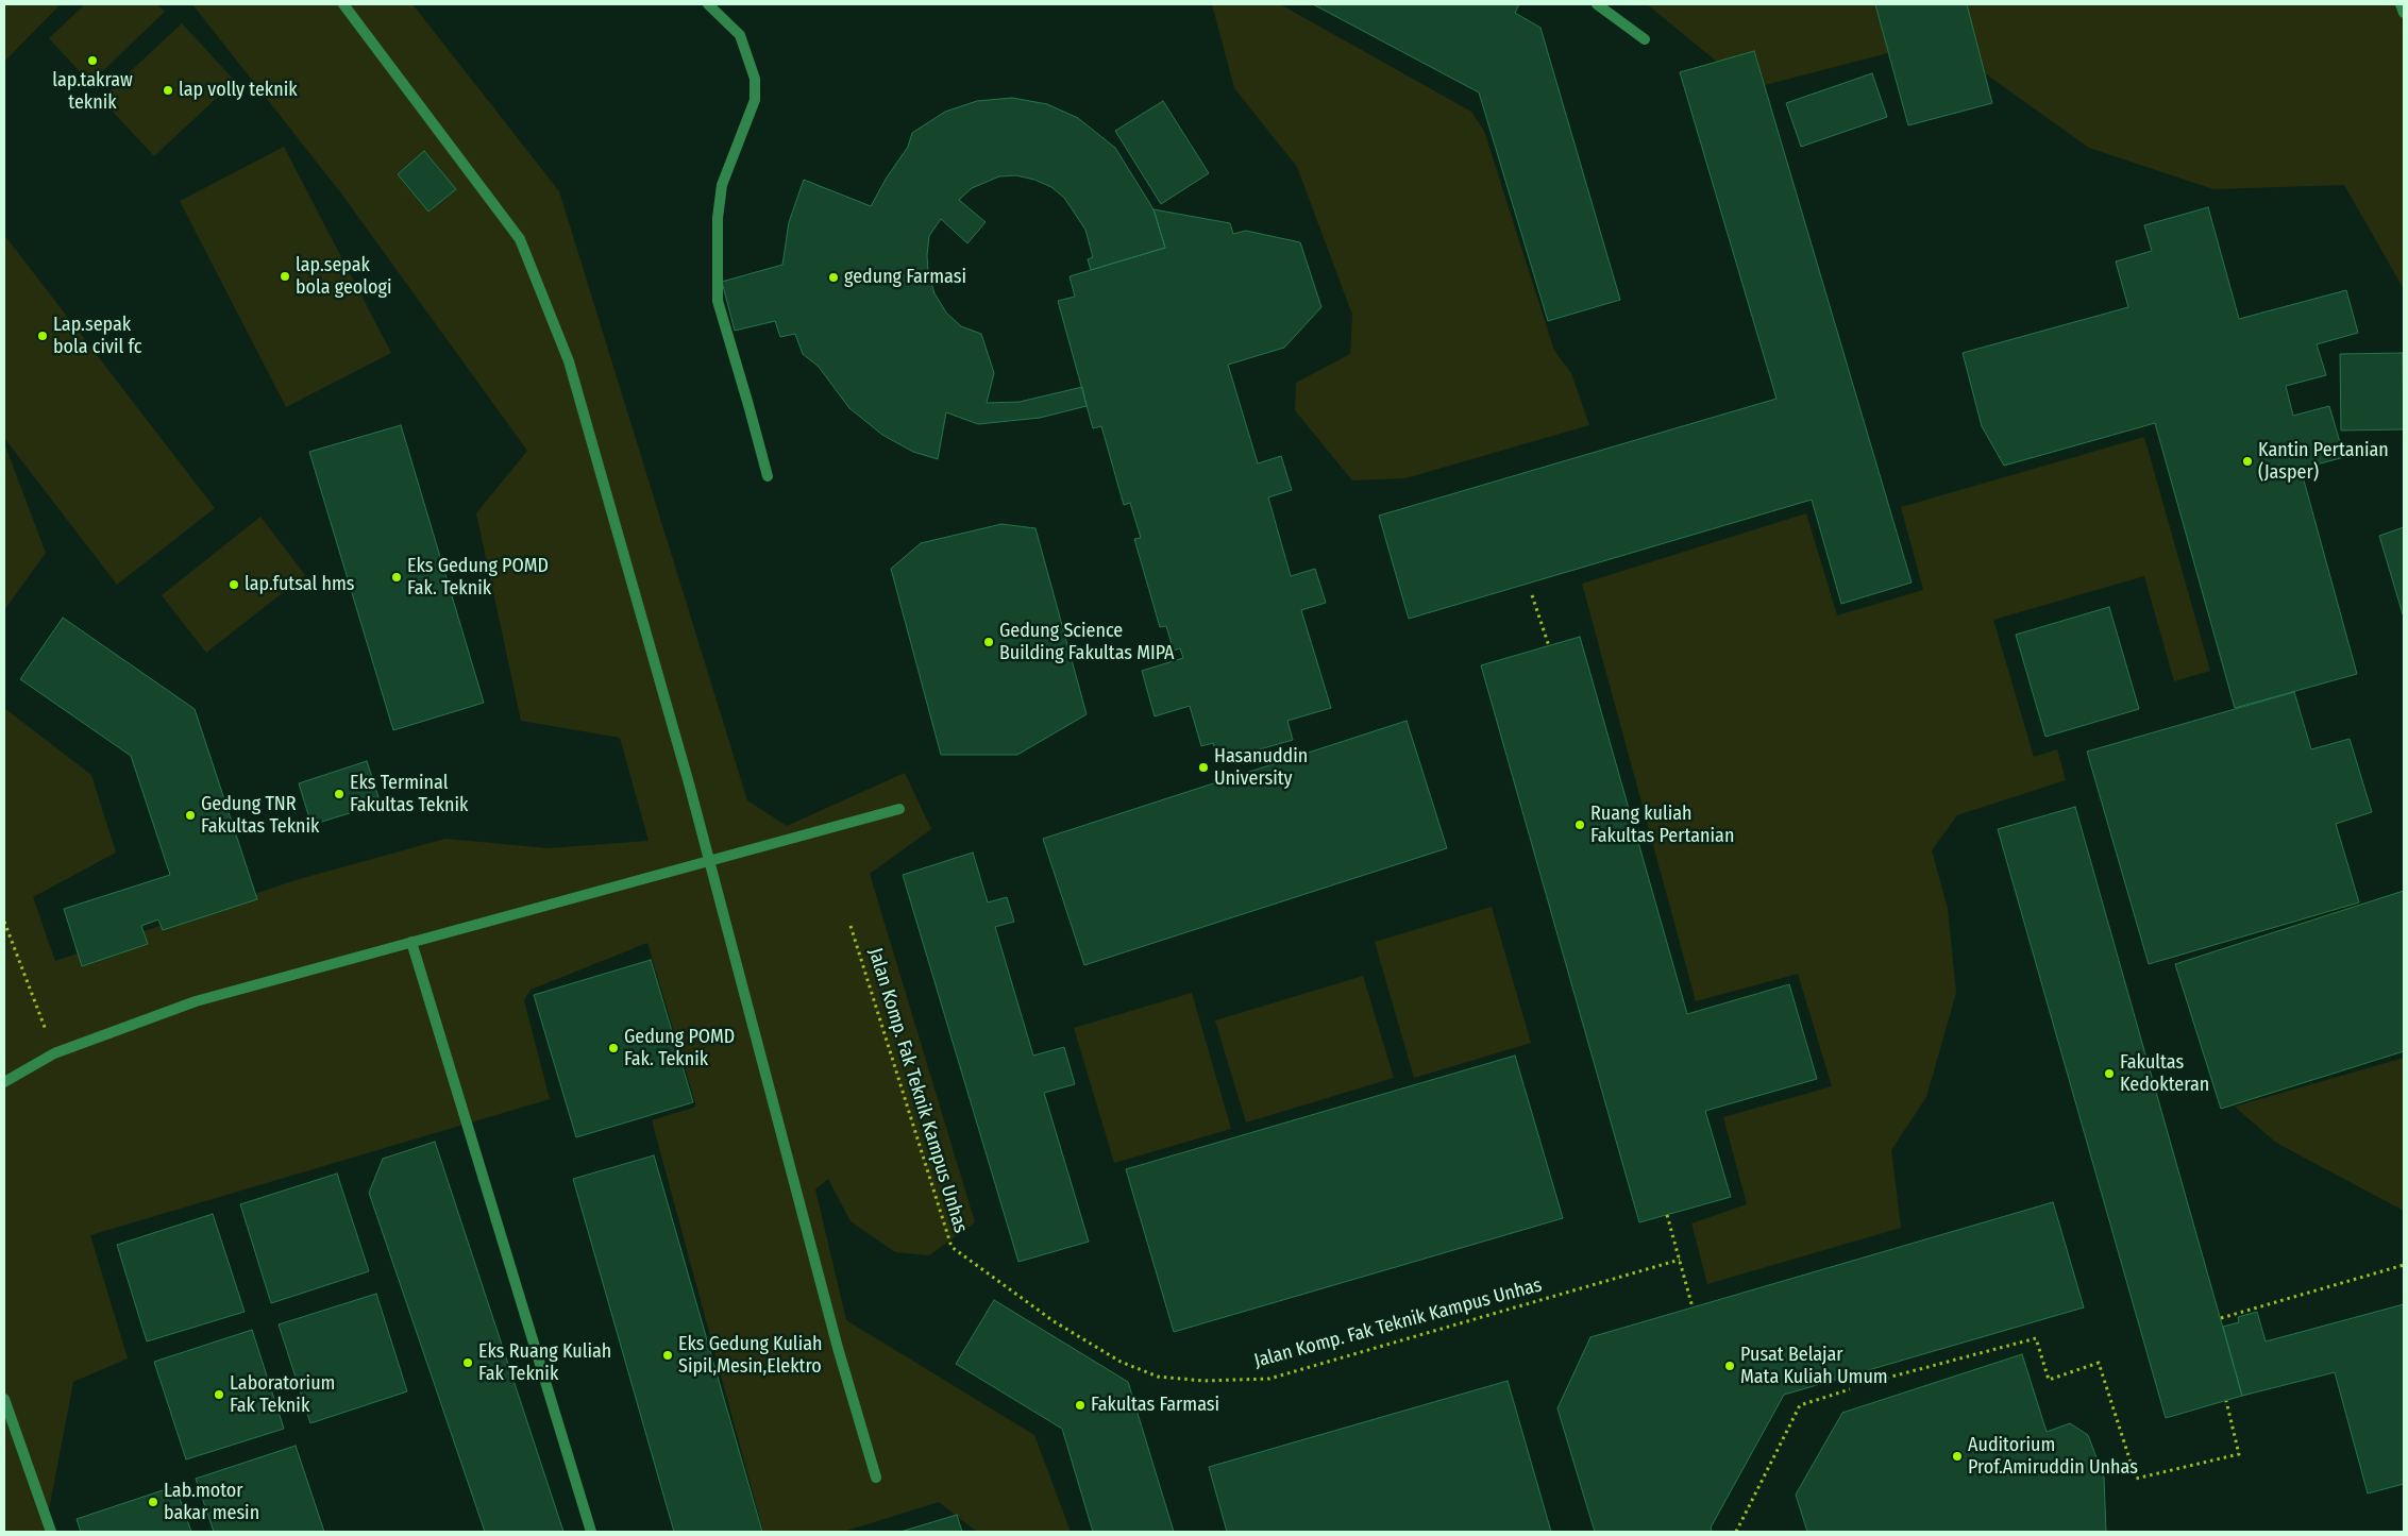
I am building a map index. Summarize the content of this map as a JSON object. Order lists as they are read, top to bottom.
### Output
{
  "streets": {
    "path": ["Jalan Komp. Fak Teknik Kampus Unhas"]
  },
  "places": [
    "lap.takraw teknik",
    "lap volly teknik",
    "lap.sepak bola geologi",
    "gedung Farmasi",
    "Lap.sepak bola civil fc",
    "Kantin Pertanian (Jasper)",
    "Eks Gedung POMD Fak. Teknik",
    "lap.futsal hms",
    "Gedung Science Building Fakultas MIPA",
    "Hasanuddin University",
    "Eks Terminal Fakultas Teknik",
    "Gedung TNR Fakultas Teknik",
    "Ruang kuliah Fakultas Pertanian",
    "Gedung POMD Fak. Teknik",
    "Fakultas Kedokteran",
    "Eks Gedung Kuliah Sipil,Mesin,Elektro",
    "Eks Ruang Kuliah Fak Teknik",
    "Pusat Belajar Mata Kuliah Umum",
    "Laboratorium Fak Teknik",
    "Fakultas Farmasi",
    "Auditorium Prof.Amiruddin Unhas",
    "Lab.motor bakar mesin"
  ]
}
